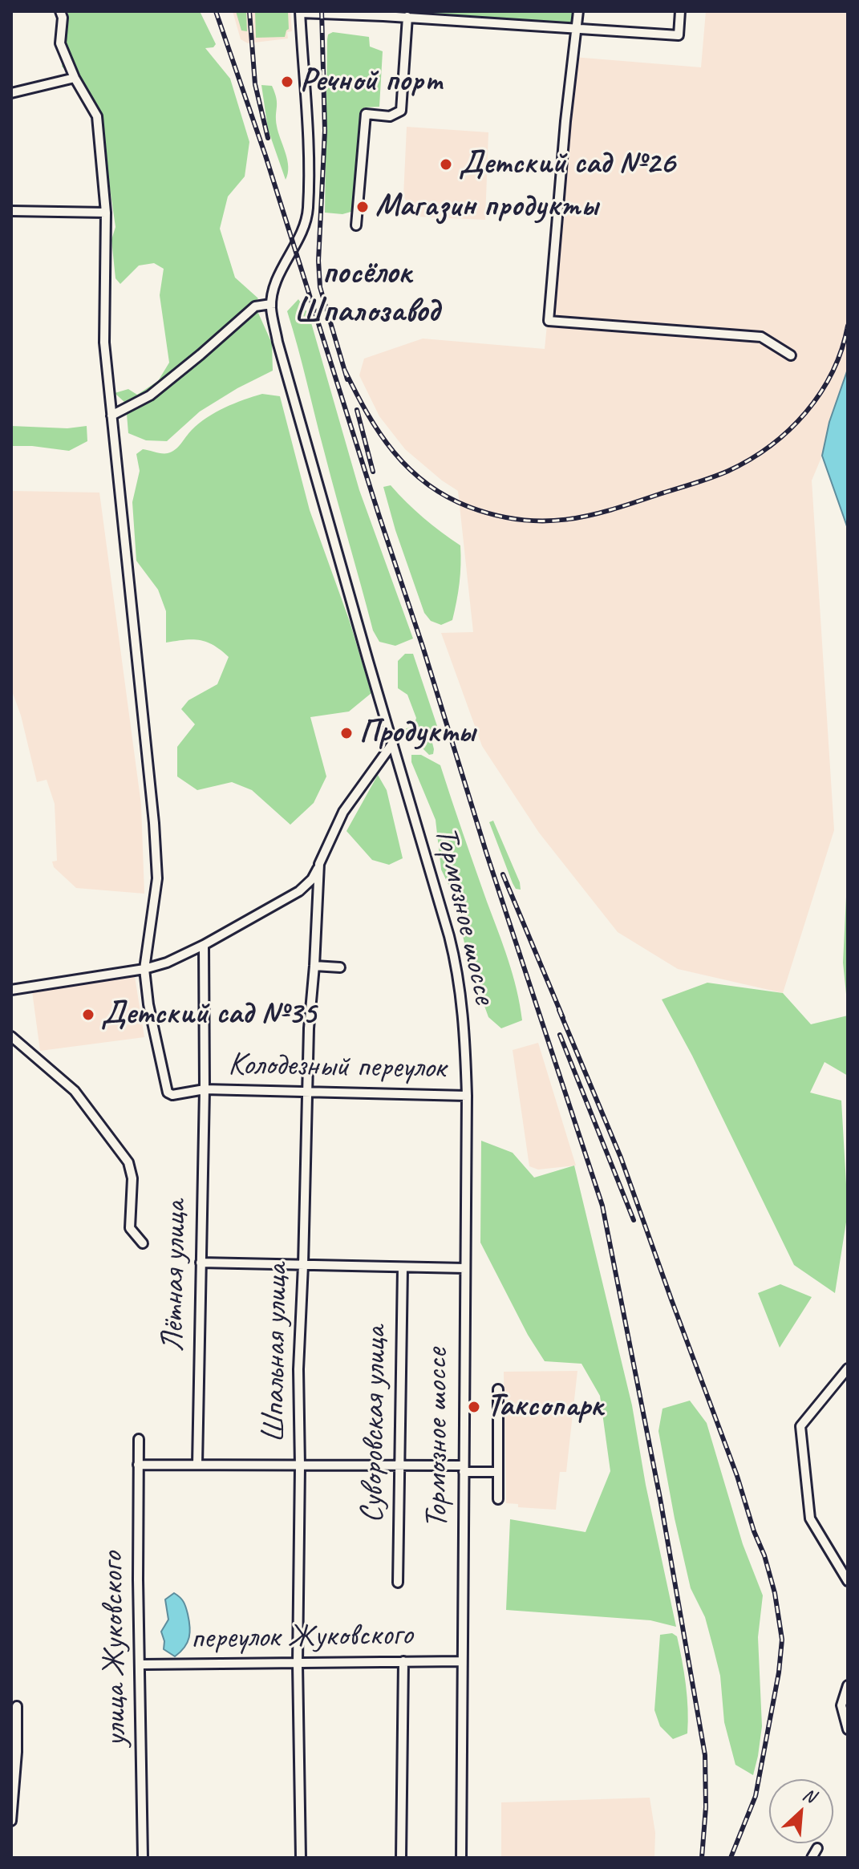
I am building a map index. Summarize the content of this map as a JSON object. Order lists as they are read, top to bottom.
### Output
{
  "streets": {
    "street": [
      "Тормозное шоссе",
      "Колодезный переулок",
      "Лётная улица",
      "Шпальная улица",
      "Суворовская улица",
      "переулок Жуковского",
      "улица Жуковского"
    ]
  },
  "crossings": [
    ["Тормозное шоссе", "Колодезный переулок"],
    ["Тормозное шоссе", "Шпальная улица"],
    ["Тормозное шоссе", "переулок Жуковского"],
    ["Колодезный переулок", "Лётная улица"],
    ["Колодезный переулок", "Шпальная улица"],
    ["Шпальная улица", "переулок Жуковского"],
    ["переулок Жуковского", "улица Жуковского"]
  ],
  "districts": ["посёлок Шпалозавод"],
  "places": [
    "Речной порт",
    "Детский сад №26",
    "Магазин продукты",
    "Продукты",
    "Детский сад №35",
    "Таксопарк"
  ],
  "north": "top right"
}
